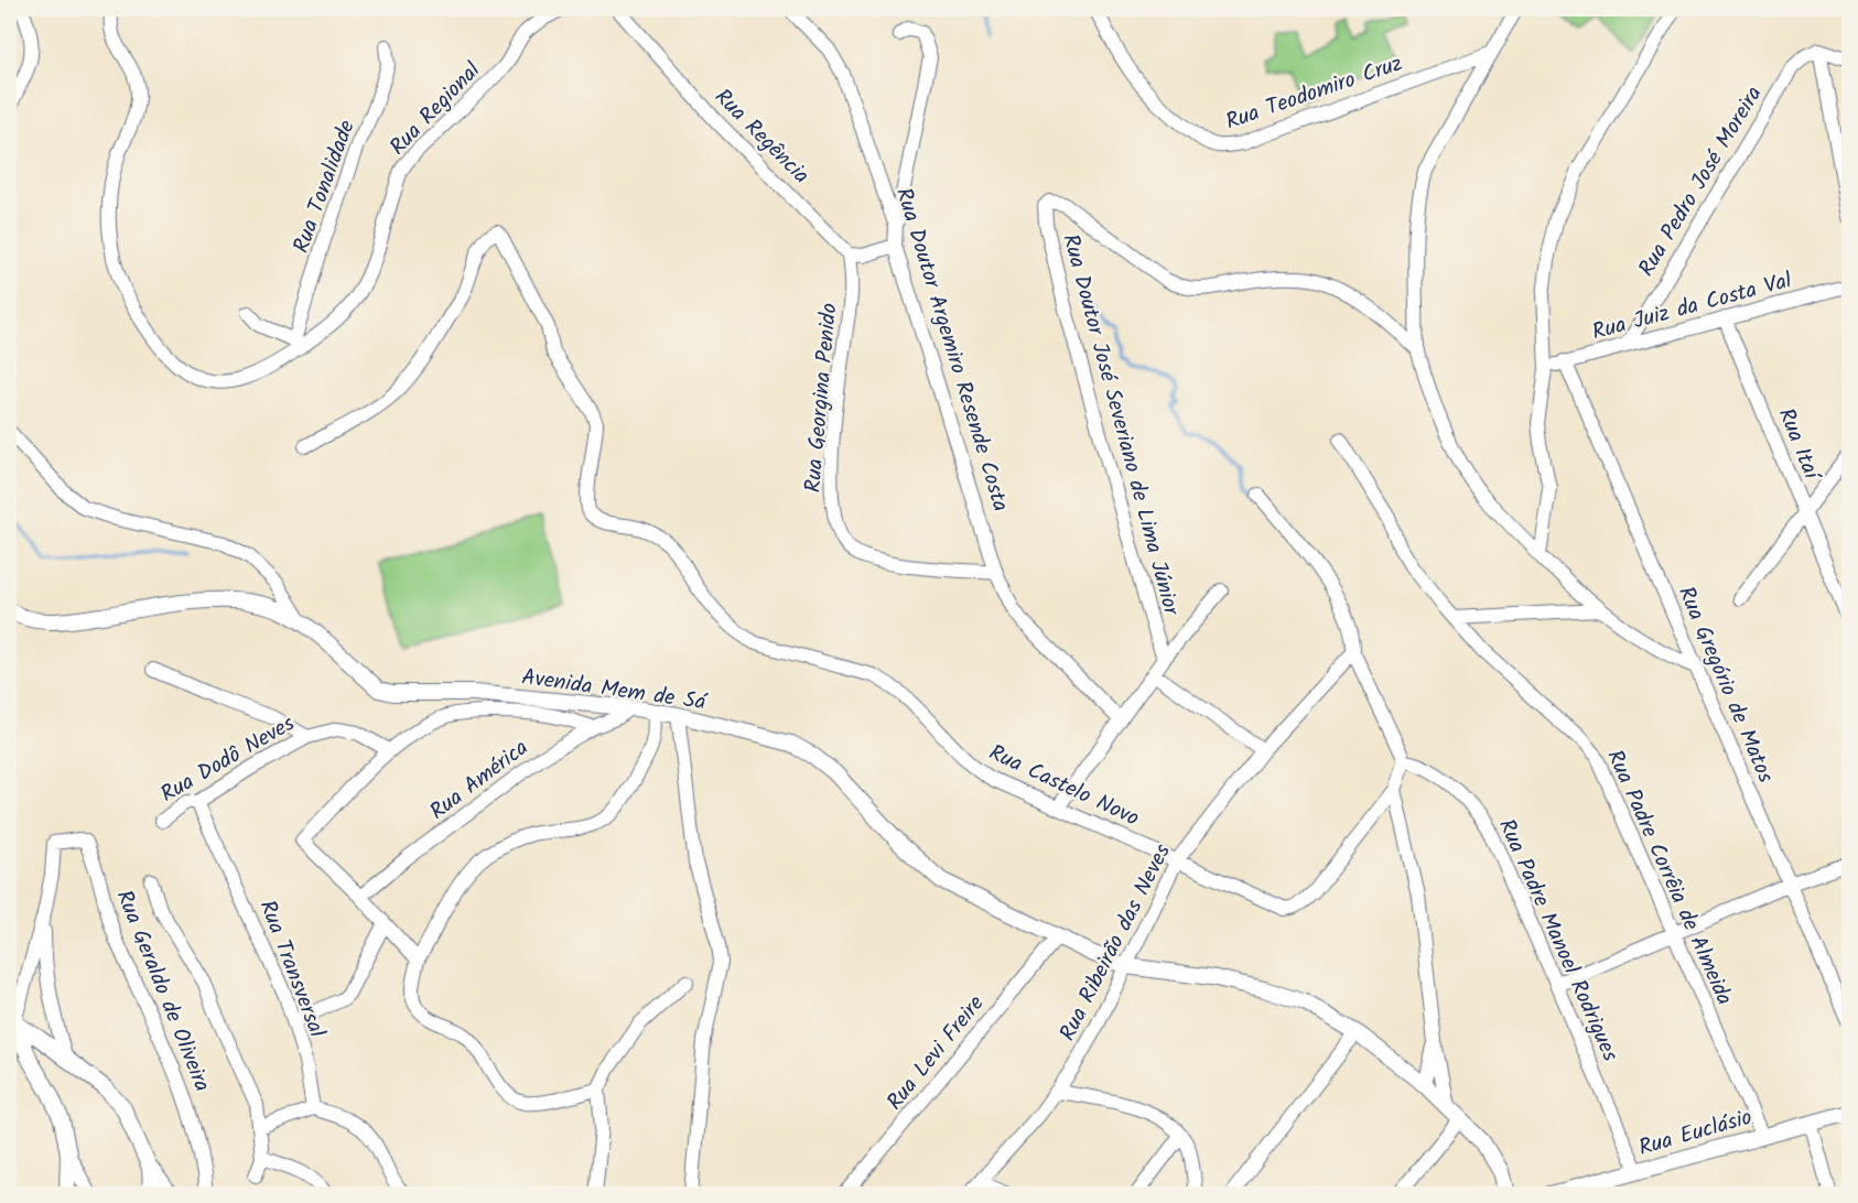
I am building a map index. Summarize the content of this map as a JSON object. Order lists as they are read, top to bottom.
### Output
{
  "streets": {
    "street": [
      "Rua Teodomiro Cruz",
      "Rua Regional",
      "Rua Regência",
      "Rua Pedro José Moreira",
      "Rua Tonalidade",
      "Rua Juiz da Costa Val",
      "Rua Doutor Argemiro Resende Costa",
      "Rua Georgina Penido",
      "Rua Doutor José Severiano de Lima Júnior",
      "Rua Itaí",
      "Rua Gregório de Matos",
      "Avenida Mem de Sá",
      "Rua Dodô Neves",
      "Rua América",
      "Rua Castelo Novo",
      "Rua Padre Corrêia de Almeida",
      "Rua Padre Manoel Rodrigues",
      "Rua Ribeirão das Neves",
      "Rua Transversal",
      "Rua Geraldo de Oliveira",
      "Rua Levi Freire",
      "Rua Euclásio"
    ]
  },
  "crossings": [
    ["Rua Regional", "Rua Tonalidade"],
    ["Rua Regência", "Rua Georgina Penido"],
    ["Rua Pedro José Moreira", "Rua Juiz da Costa Val"],
    ["Rua Juiz da Costa Val", "Rua Itaí"],
    ["Rua Juiz da Costa Val", "Rua Gregório de Matos"],
    ["Rua Doutor Argemiro Resende Costa", "Rua Georgina Penido"],
    ["Avenida Mem de Sá", "Rua América"],
    ["Avenida Mem de Sá", "Rua Ribeirão das Neves"],
    ["Avenida Mem de Sá", "Rua Levi Freire"],
    ["Rua Dodô Neves", "Rua Transversal"],
    ["Rua Castelo Novo", "Rua Ribeirão das Neves"],
    ["Rua Padre Corrêia de Almeida", "Rua Euclásio"],
    ["Rua Padre Manoel Rodrigues", "Rua Euclásio"]
  ]
}
